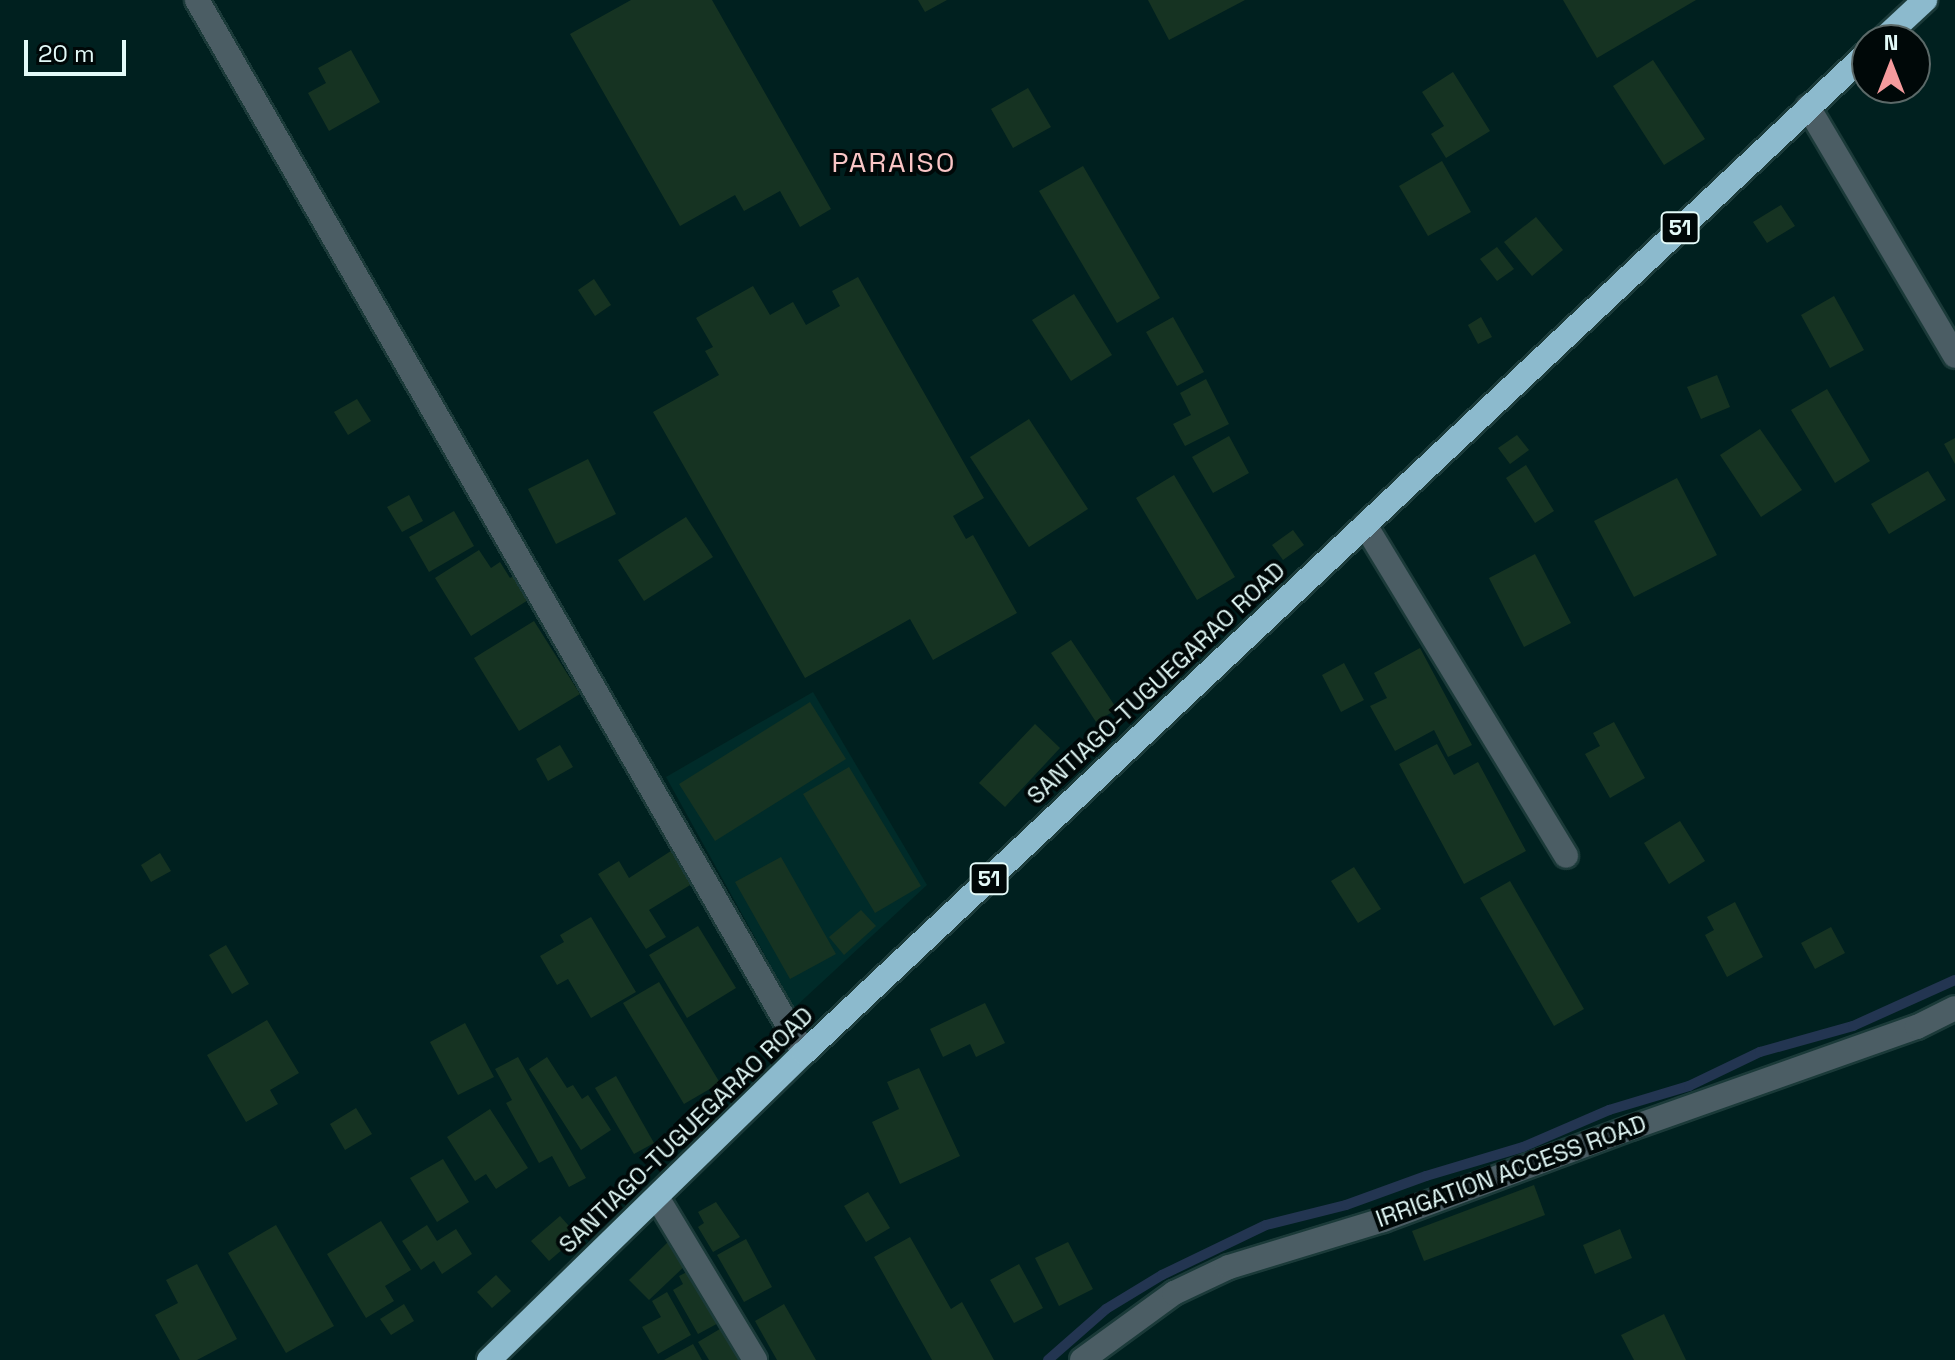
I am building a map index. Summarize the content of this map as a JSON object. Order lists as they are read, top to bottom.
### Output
{
  "streets": {
    "highway": ["51", "SANTIAGO-TUGUEGARAO ROAD"],
    "street": ["IRRIGATION ACCESS ROAD"]
  },
  "districts": ["PARAISO"],
  "scale_bar": "20 m",
  "north": "top"
}
